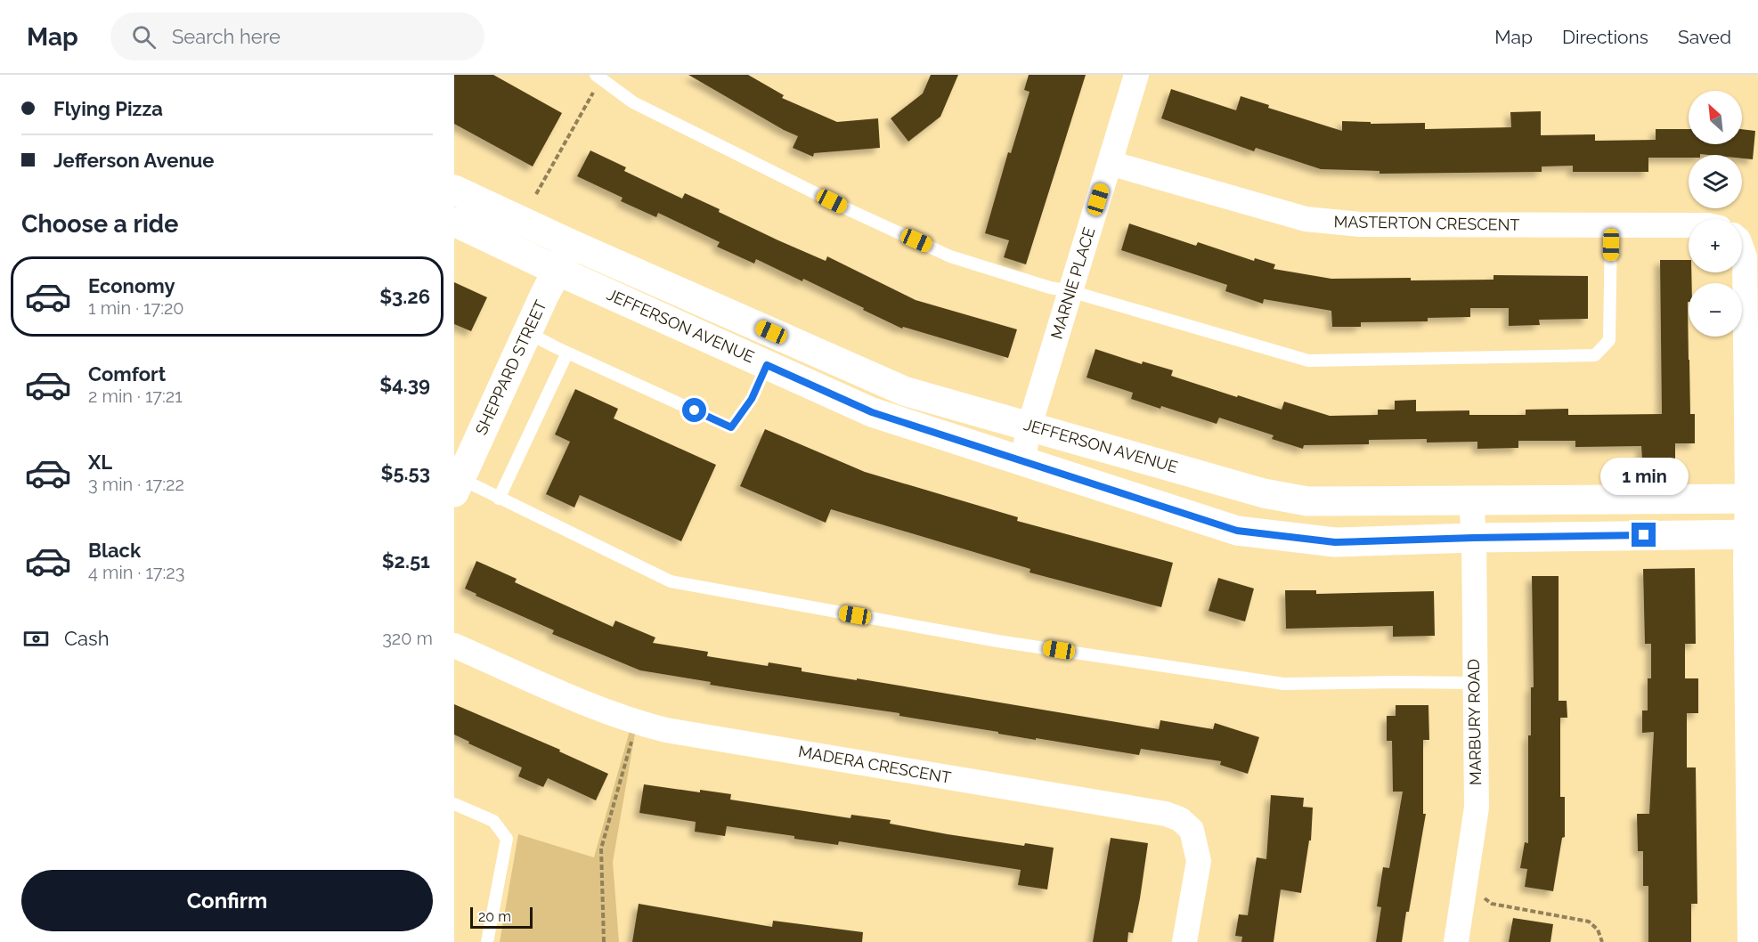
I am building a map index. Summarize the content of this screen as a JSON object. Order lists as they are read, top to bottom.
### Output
{
  "streets": {
    "street": [
      "MASTERTON CRESCENT",
      "MARNIE PLACE",
      "JEFFERSON AVENUE",
      "SHEPPARD STREET",
      "MARBURY ROAD",
      "MADERA CRESCENT"
    ]
  },
  "crossings": [
    ["MASTERTON CRESCENT", "MARNIE PLACE"],
    ["MARNIE PLACE", "JEFFERSON AVENUE"],
    ["JEFFERSON AVENUE", "SHEPPARD STREET"],
    ["JEFFERSON AVENUE", "MARBURY ROAD"]
  ],
  "scale_bar": "20 m",
  "north": "top left",
  "page": {
    "header": "Map",
    "search": "Search here",
    "nav": ["Map", "Directions", "Saved"],
    "banner": ["Flying Pizza", "Jefferson Avenue"],
    "map_buttons": ["+", "−"],
    "heading": "Choose a ride",
    "list": [
      {
        "name": "Economy",
        "note": "1 min · 17:20",
        "value": "$3.26"
      },
      {
        "name": "Comfort",
        "note": "2 min · 17:21",
        "value": "$4.39"
      },
      {
        "name": "XL",
        "note": "3 min · 17:22",
        "value": "$5.53"
      },
      {
        "name": "Black",
        "note": "4 min · 17:23",
        "value": "$2.51"
      }
    ],
    "bubble": "1 min",
    "pay": ["Cash", "320 m"],
    "buttons": "Confirm",
    "scale": "20 m"
  }
}
